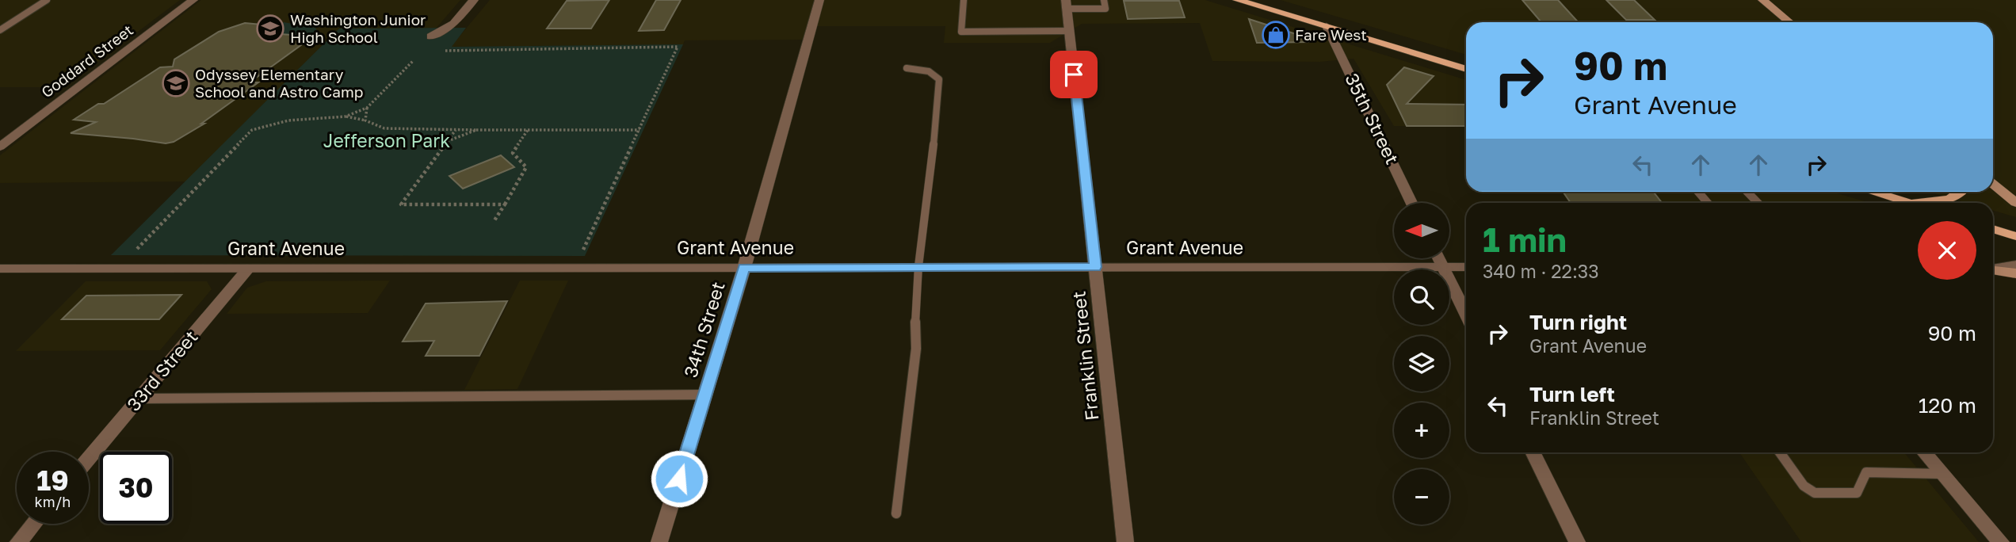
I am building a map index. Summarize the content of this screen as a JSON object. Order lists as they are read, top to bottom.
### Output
{
  "streets": {
    "street": [
      "Goddard Street",
      "35th Street",
      "Grant Avenue",
      "34th Street",
      "Franklin Street",
      "33rd Street"
    ]
  },
  "crossings": [
    ["Grant Avenue", "34th Street"],
    ["Grant Avenue", "Franklin Street"],
    ["Grant Avenue", "33rd Street"]
  ],
  "parks": ["Jefferson Park"],
  "places": {
    "school or university": ["Washington Junior High School", "Odyssey Elementary School and Astro Camp"],
    "shop": ["Fare West"]
  },
  "north": "left",
  "page": {
    "turn": ["90 m", "Grant Avenue"],
    "map_buttons": ["+", "−"],
    "heading": ["1 min", "340 m · 22:33"],
    "list": [
      {
        "name": "Turn right",
        "note": "Grant Avenue",
        "value": "90 m"
      },
      {
        "name": "Turn left",
        "note": "Franklin Street",
        "value": "120 m"
      }
    ],
    "speed": "19 km/h",
    "limit": "30"
  }
}
